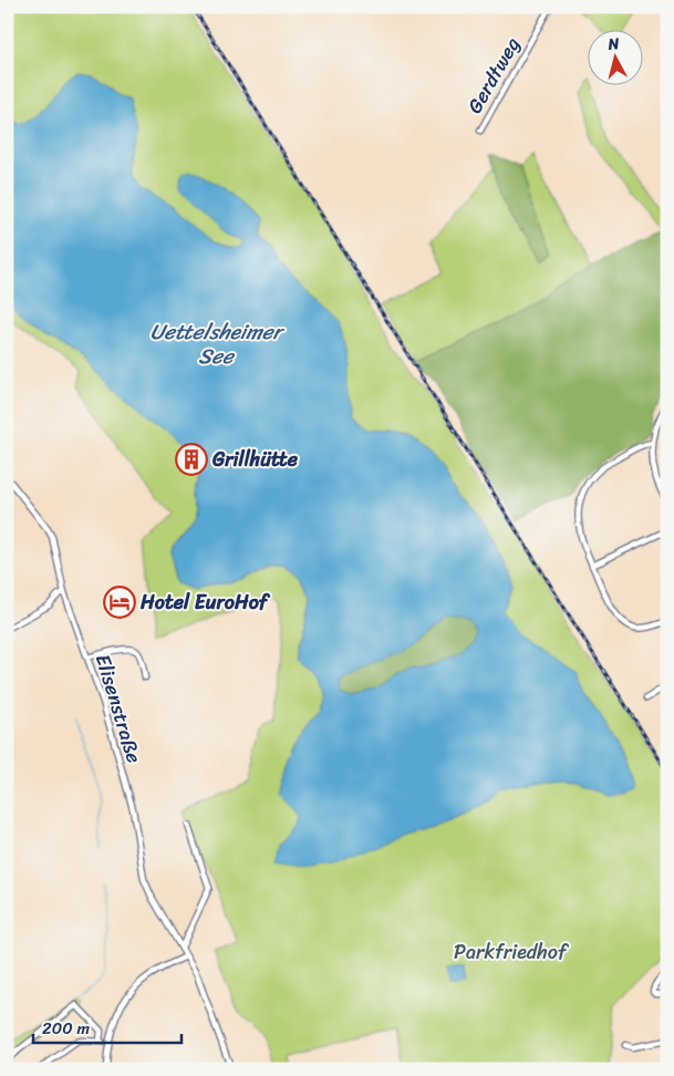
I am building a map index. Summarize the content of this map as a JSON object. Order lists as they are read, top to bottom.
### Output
{
  "streets": {
    "street": ["Gerdtweg", "Elisenstraße"]
  },
  "water": ["Uettelsheimer See"],
  "parks": ["Parkfriedhof"],
  "places": {
    "building": ["Grillhütte"],
    "hotel": ["Hotel EuroHof"]
  },
  "scale_bar": "200 m",
  "north": "top"
}
